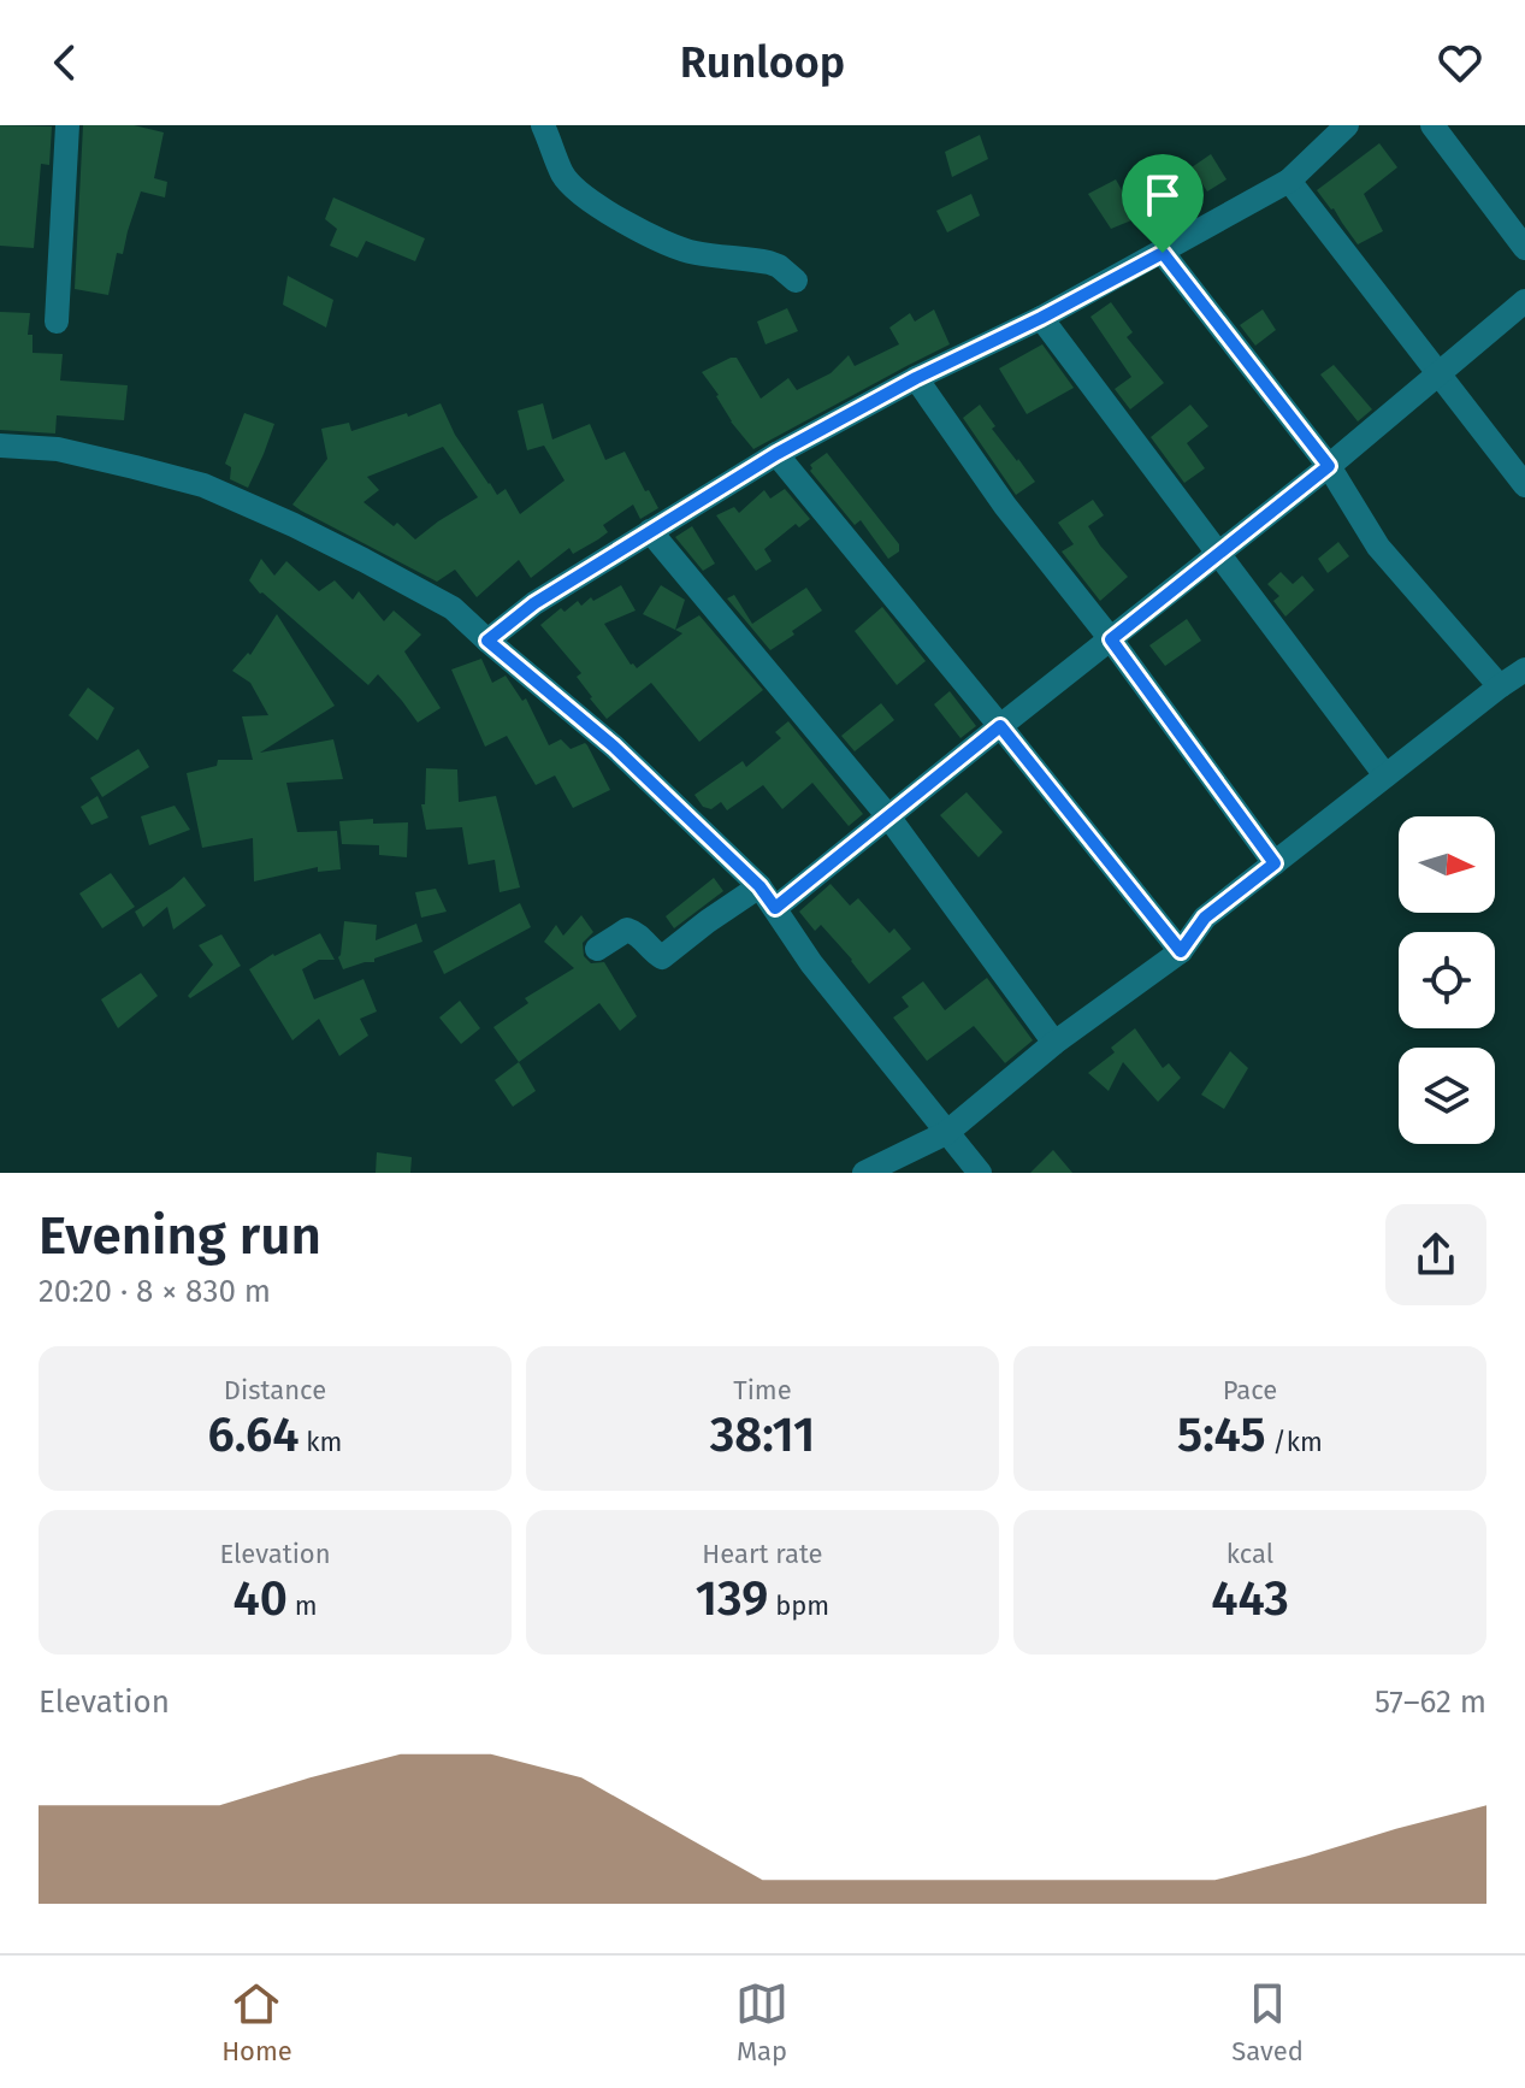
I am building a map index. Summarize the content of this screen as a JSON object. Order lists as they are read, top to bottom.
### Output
{
  "north": "right",
  "page": {
    "header": "Runloop",
    "heading": ["Evening run", "20:20 · 8 × 830 m"],
    "stats": [
      ["Distance", "6.64 km"],
      ["Time", "38:11"],
      ["Pace", "5:45 /km"],
      ["Elevation", "40 m"],
      ["Heart rate", "139 bpm"],
      ["kcal", "443"]
    ],
    "chart": ["Elevation", "57–62 m"],
    "tabs": ["Home", "Map", "Saved"]
  }
}
